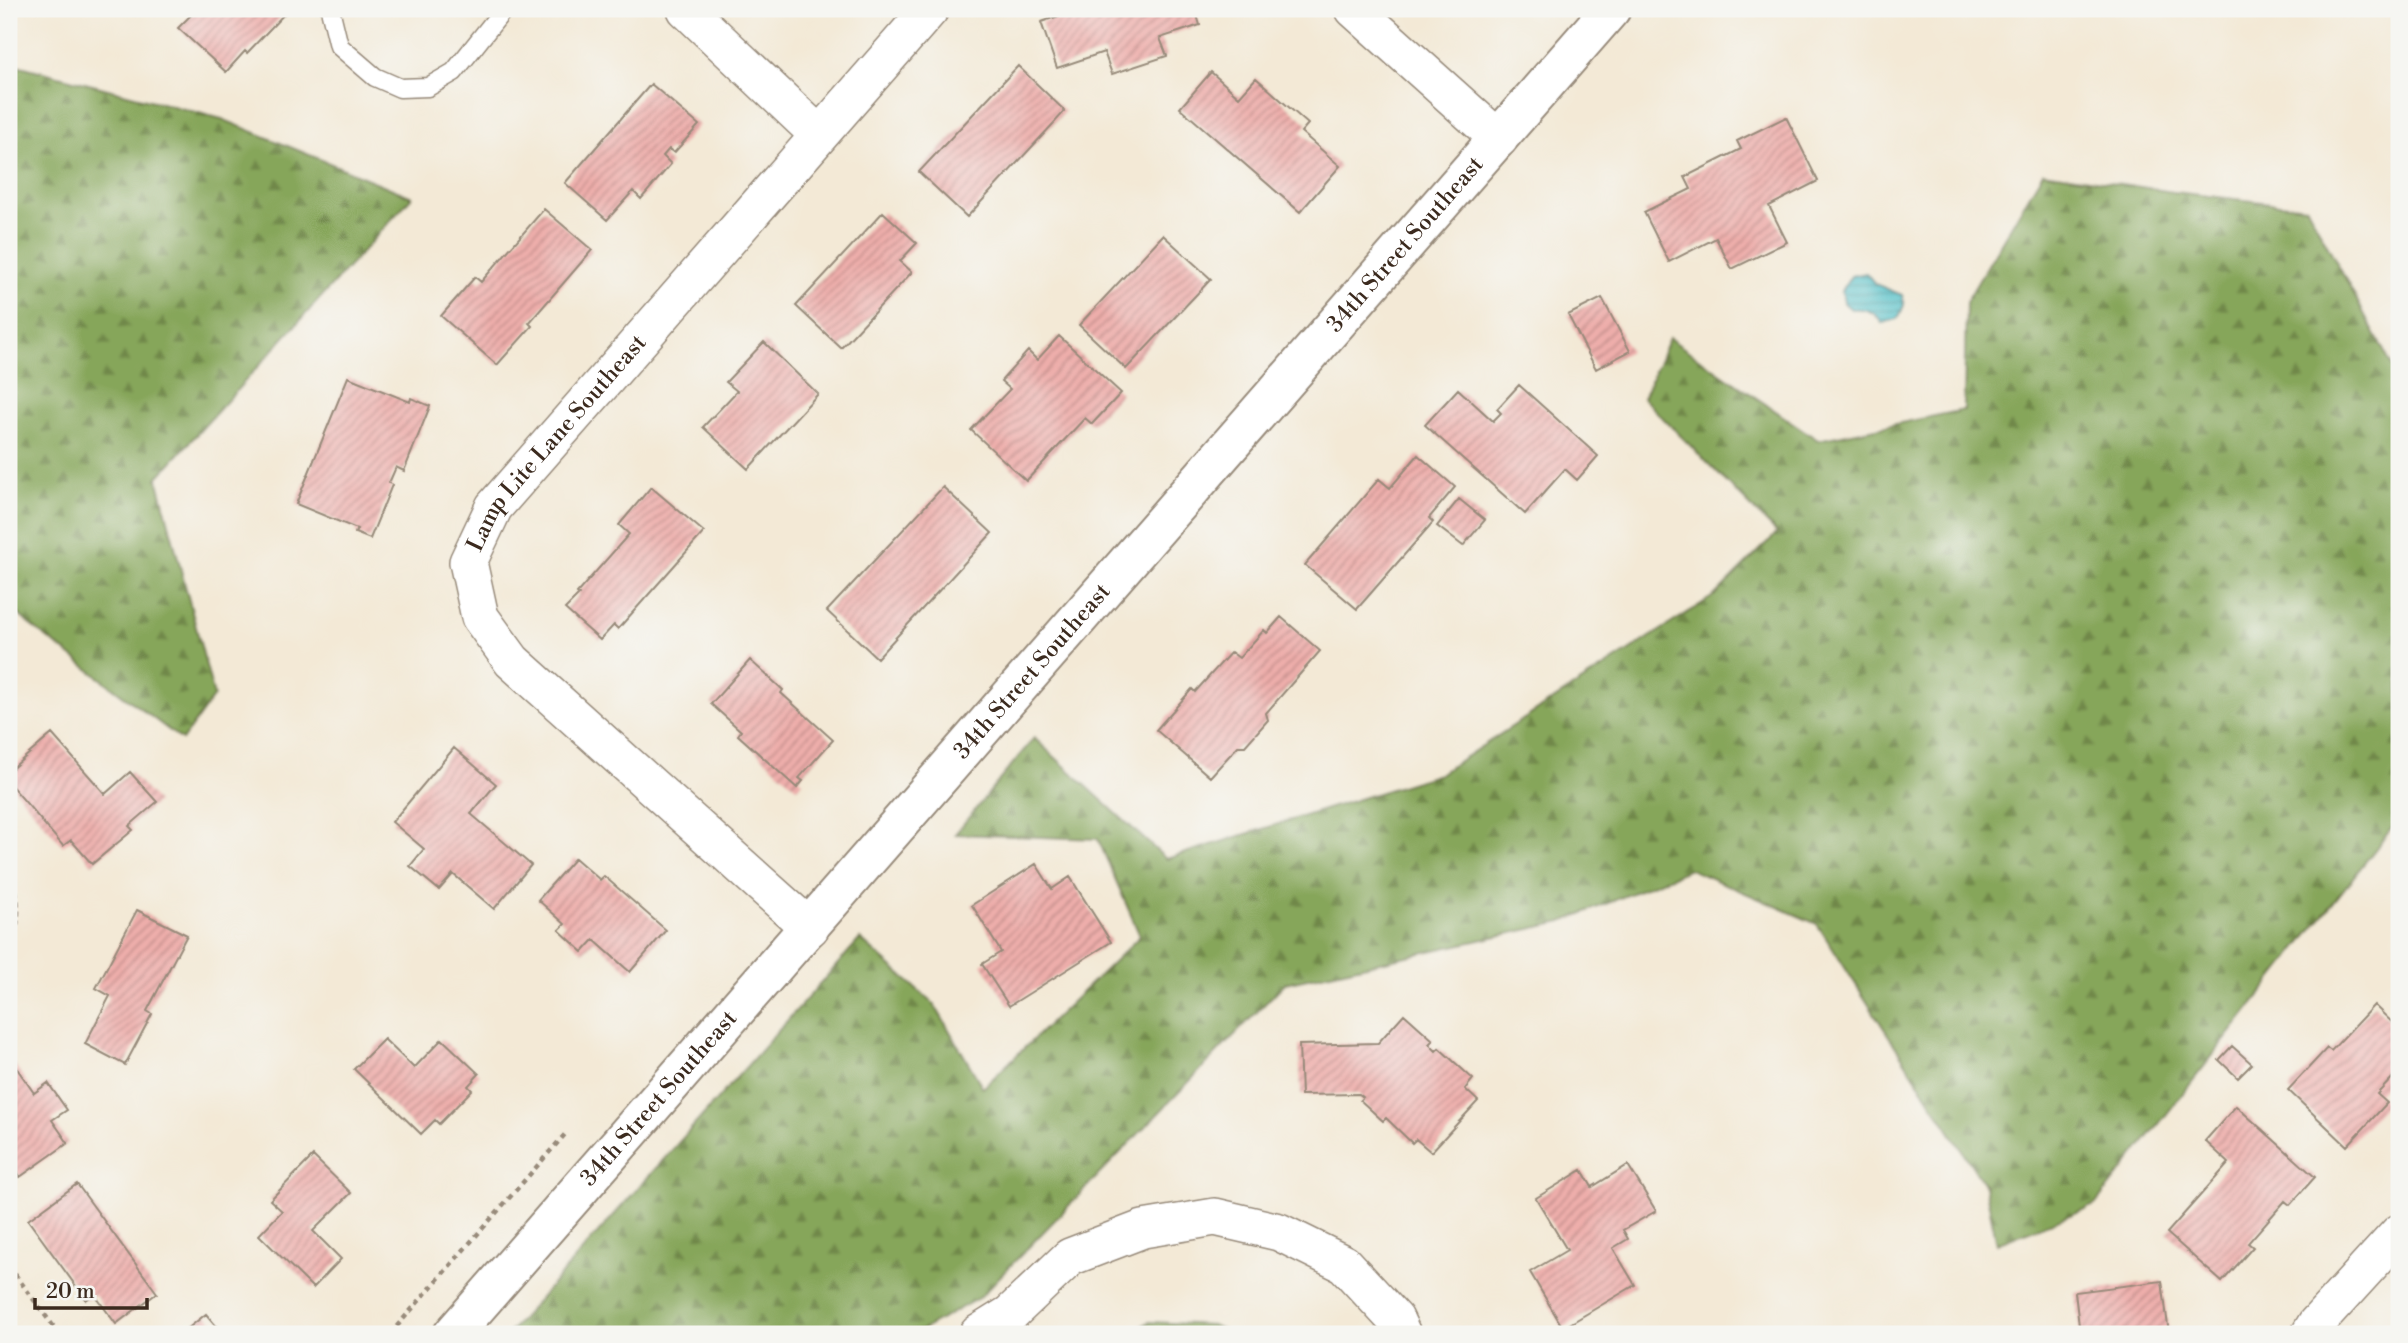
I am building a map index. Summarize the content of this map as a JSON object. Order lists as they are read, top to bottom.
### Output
{
  "streets": {
    "street": ["34th Street Southeast", "Lamp Lite Lane Southeast"]
  },
  "crossings": [
    ["34th Street Southeast", "Lamp Lite Lane Southeast"]
  ],
  "scale_bar": "20 m"
}
